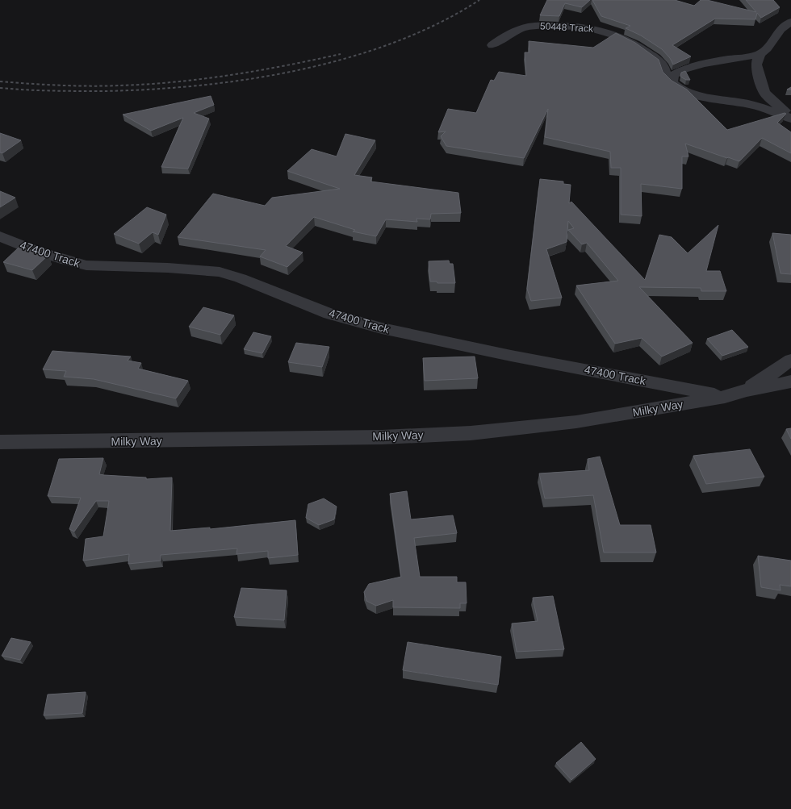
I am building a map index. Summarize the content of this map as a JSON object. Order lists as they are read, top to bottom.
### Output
{
  "streets": {
    "street": ["50448 Track", "47400 Track", "Milky Way"]
  },
  "crossings": [
    ["47400 Track", "Milky Way"]
  ]
}
